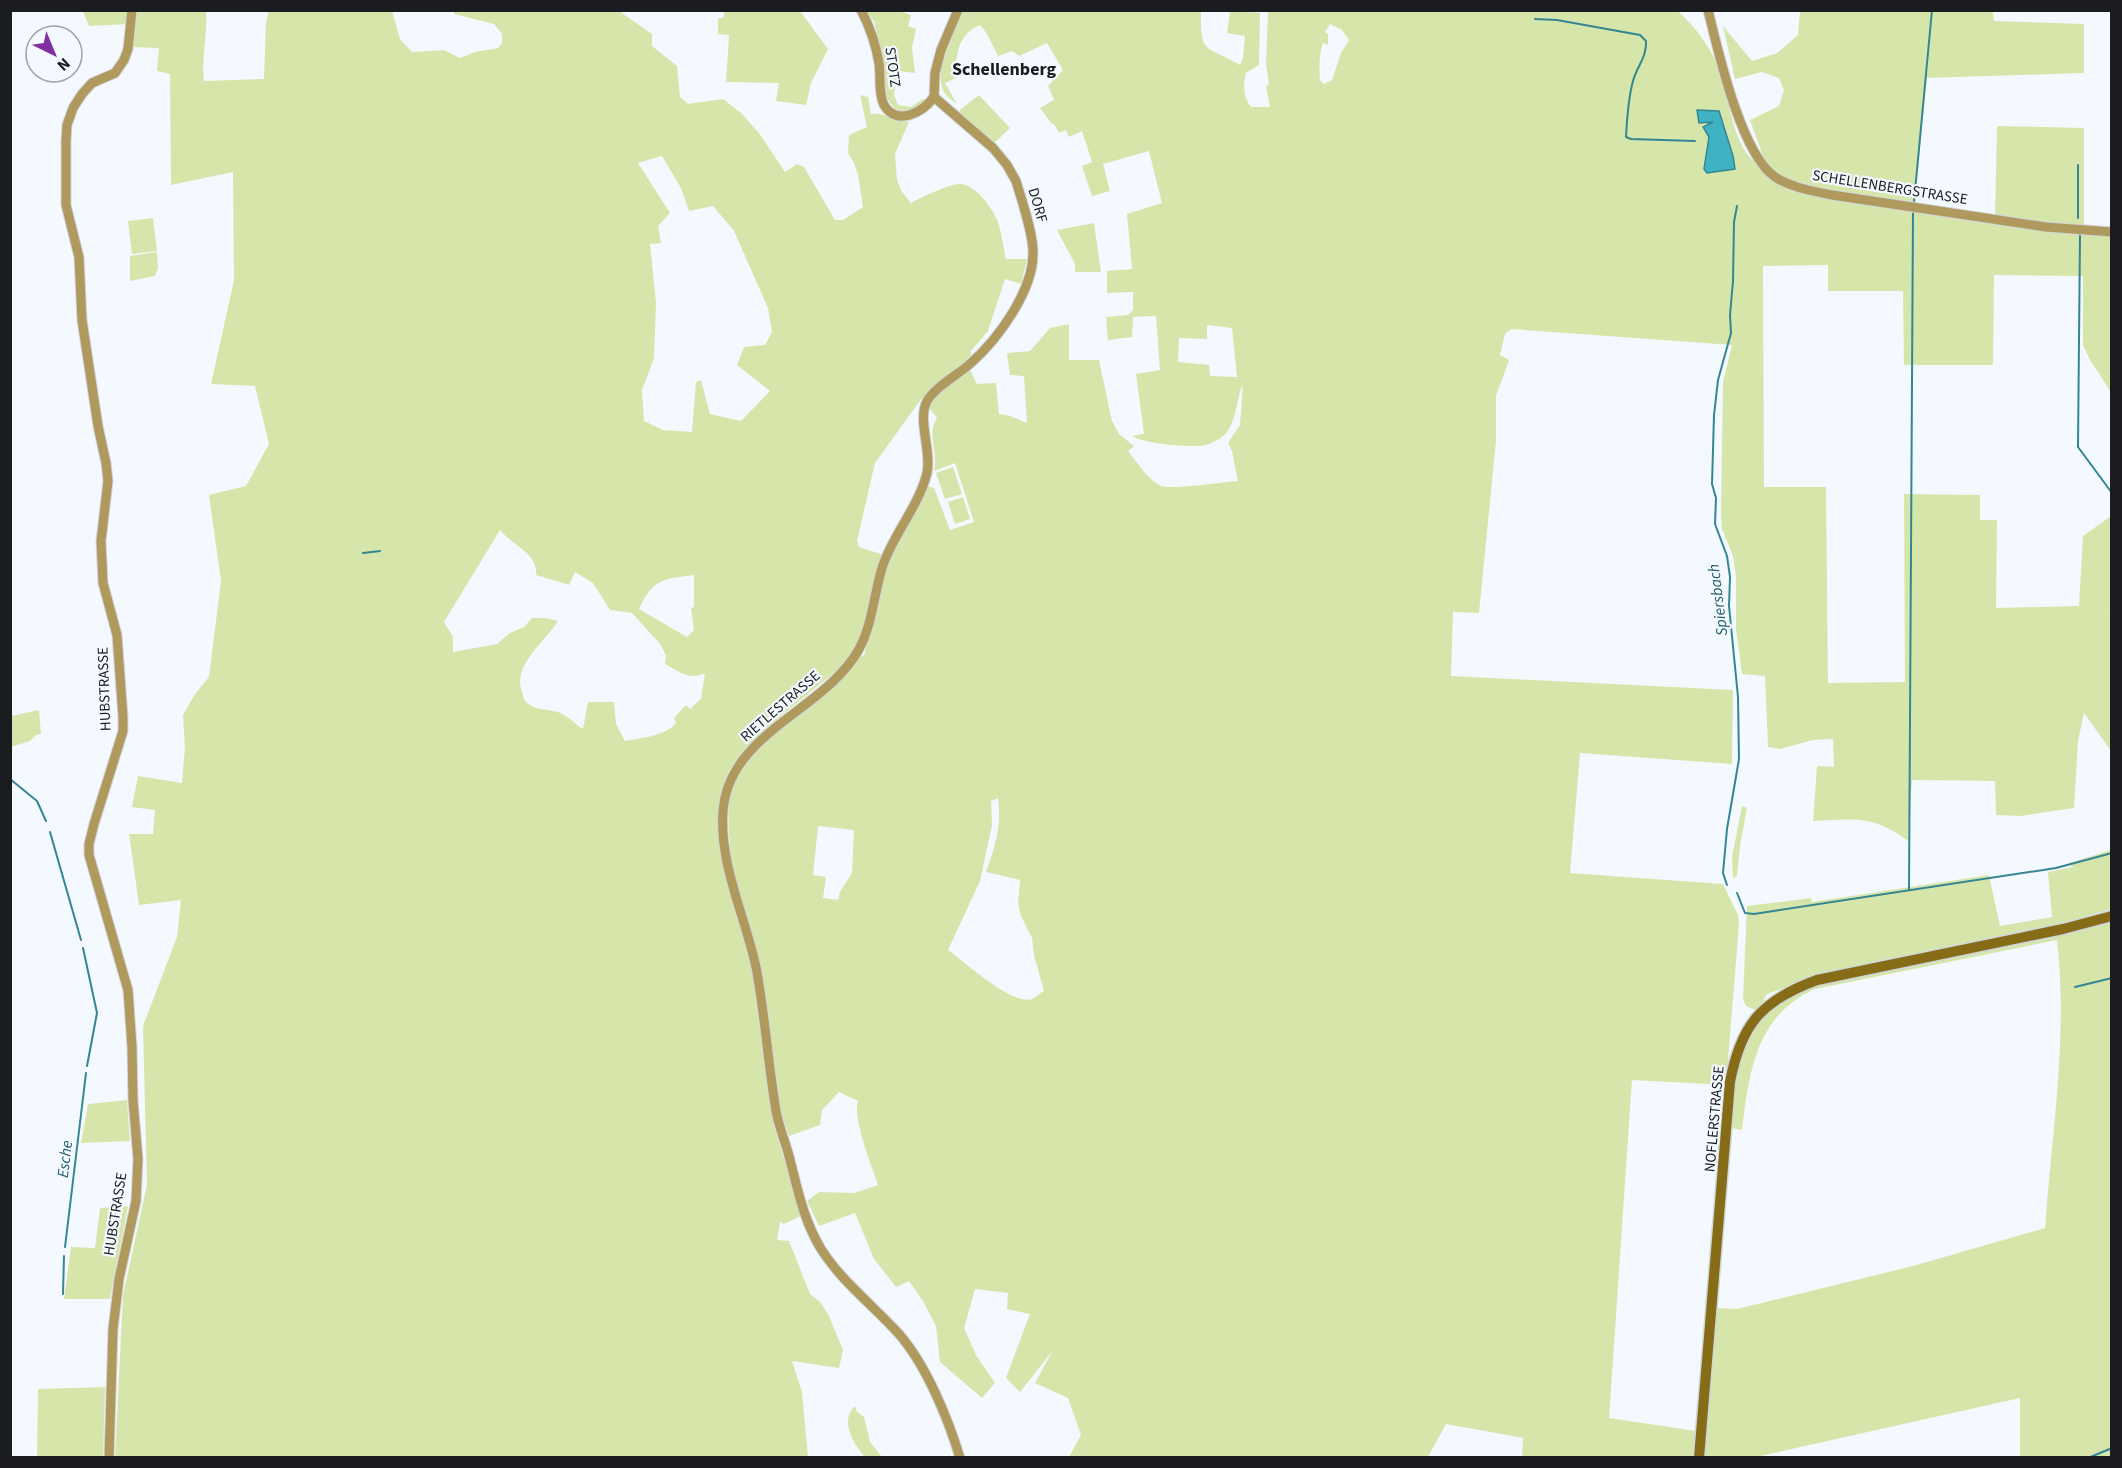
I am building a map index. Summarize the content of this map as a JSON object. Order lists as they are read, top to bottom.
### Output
{
  "streets": {
    "main road": ["NOFLERSTRASSE"],
    "street": [
      "STOTZ",
      "SCHELLENBERGSTRASSE",
      "DORF",
      "HUBSTRASSE",
      "RIETLESTRASSE"
    ]
  },
  "crossings": [
    ["STOTZ", "DORF"],
    ["DORF", "RIETLESTRASSE"]
  ],
  "districts": ["Schellenberg"],
  "water": ["Spiersbach", "Esche"],
  "north": "bottom right"
}
